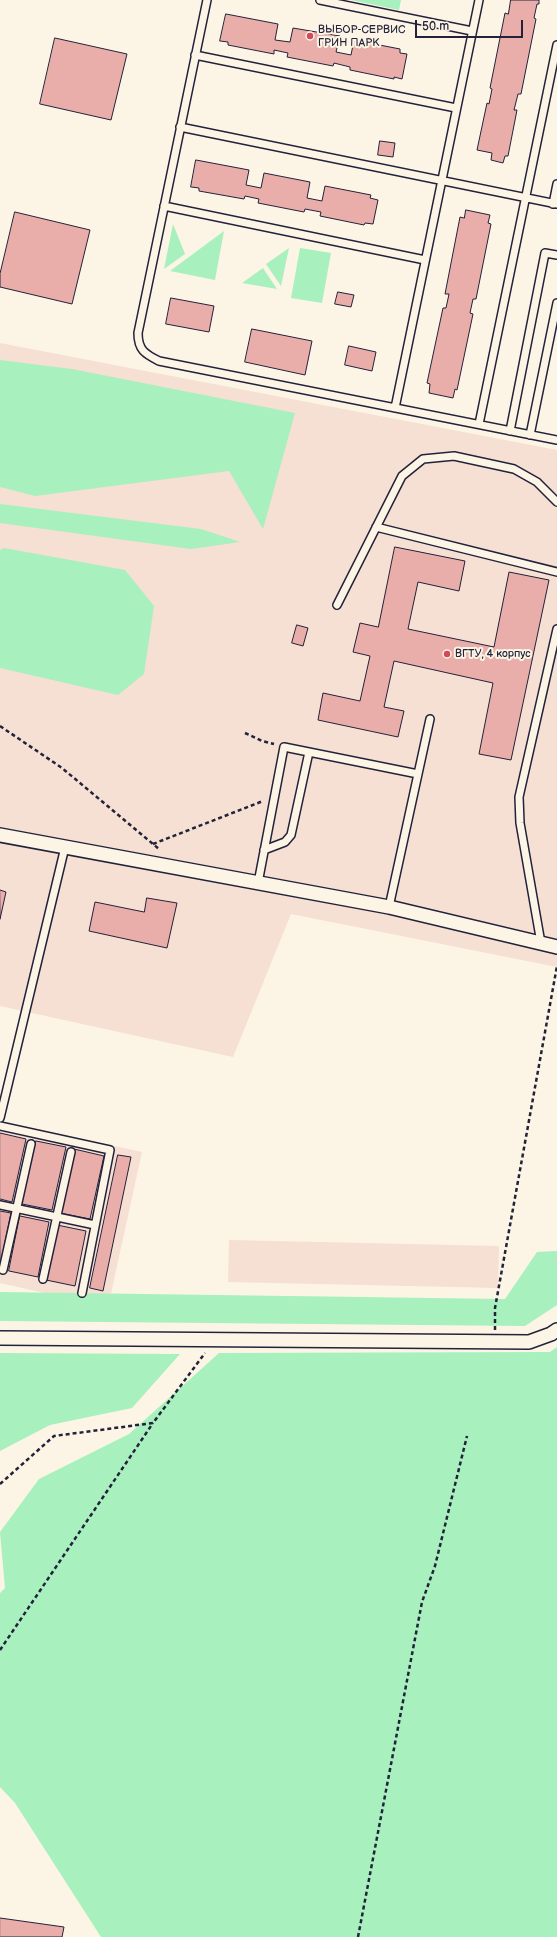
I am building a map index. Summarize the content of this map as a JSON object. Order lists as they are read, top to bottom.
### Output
{
  "places": ["ВЫБОР-СЕРВИС ГРИН ПАРК", "ВГТУ, 4 корпус"],
  "scale_bar": "50 m"
}
